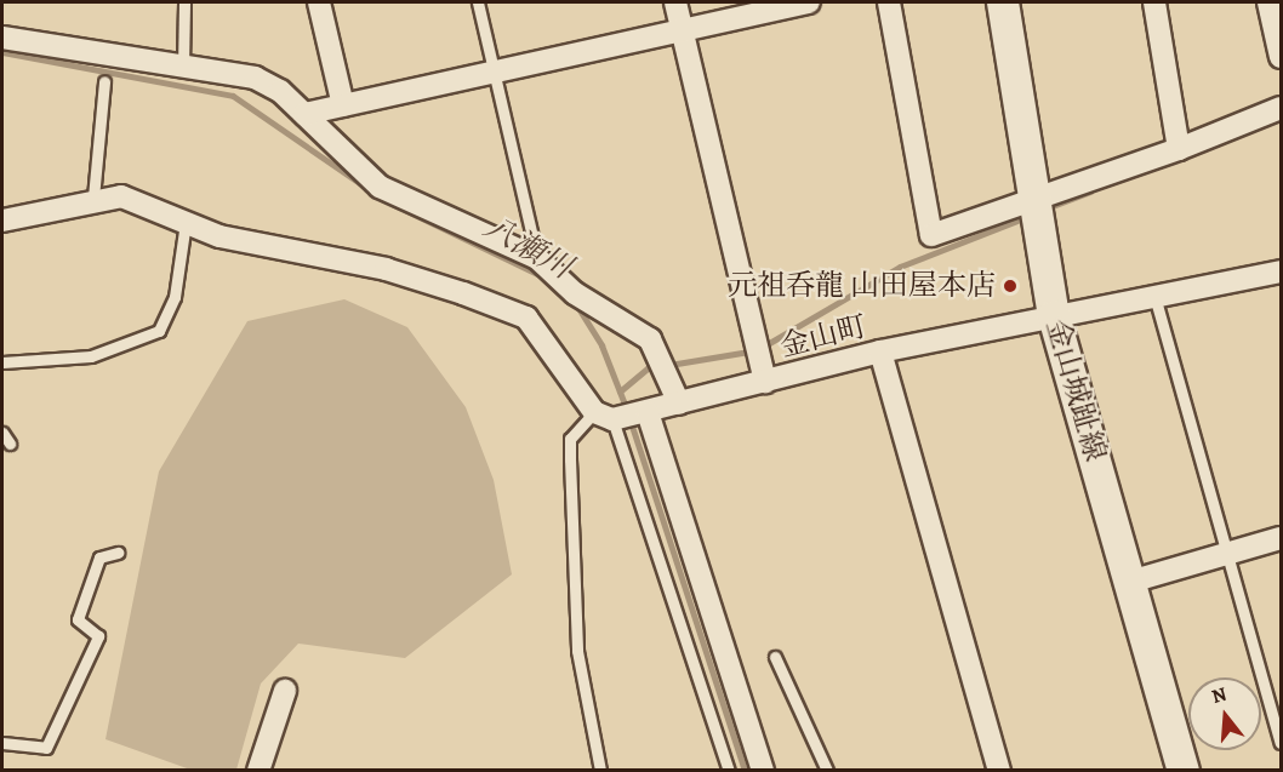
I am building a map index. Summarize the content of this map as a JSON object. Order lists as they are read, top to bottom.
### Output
{
  "streets": {
    "main road": ["金山城趾線"],
    "street": ["金山町"]
  },
  "crossings": [
    ["金山町", "金山城趾線"]
  ],
  "water": ["八瀬川"],
  "places": ["元祖呑龍 山田屋本店"],
  "north": "top"
}
